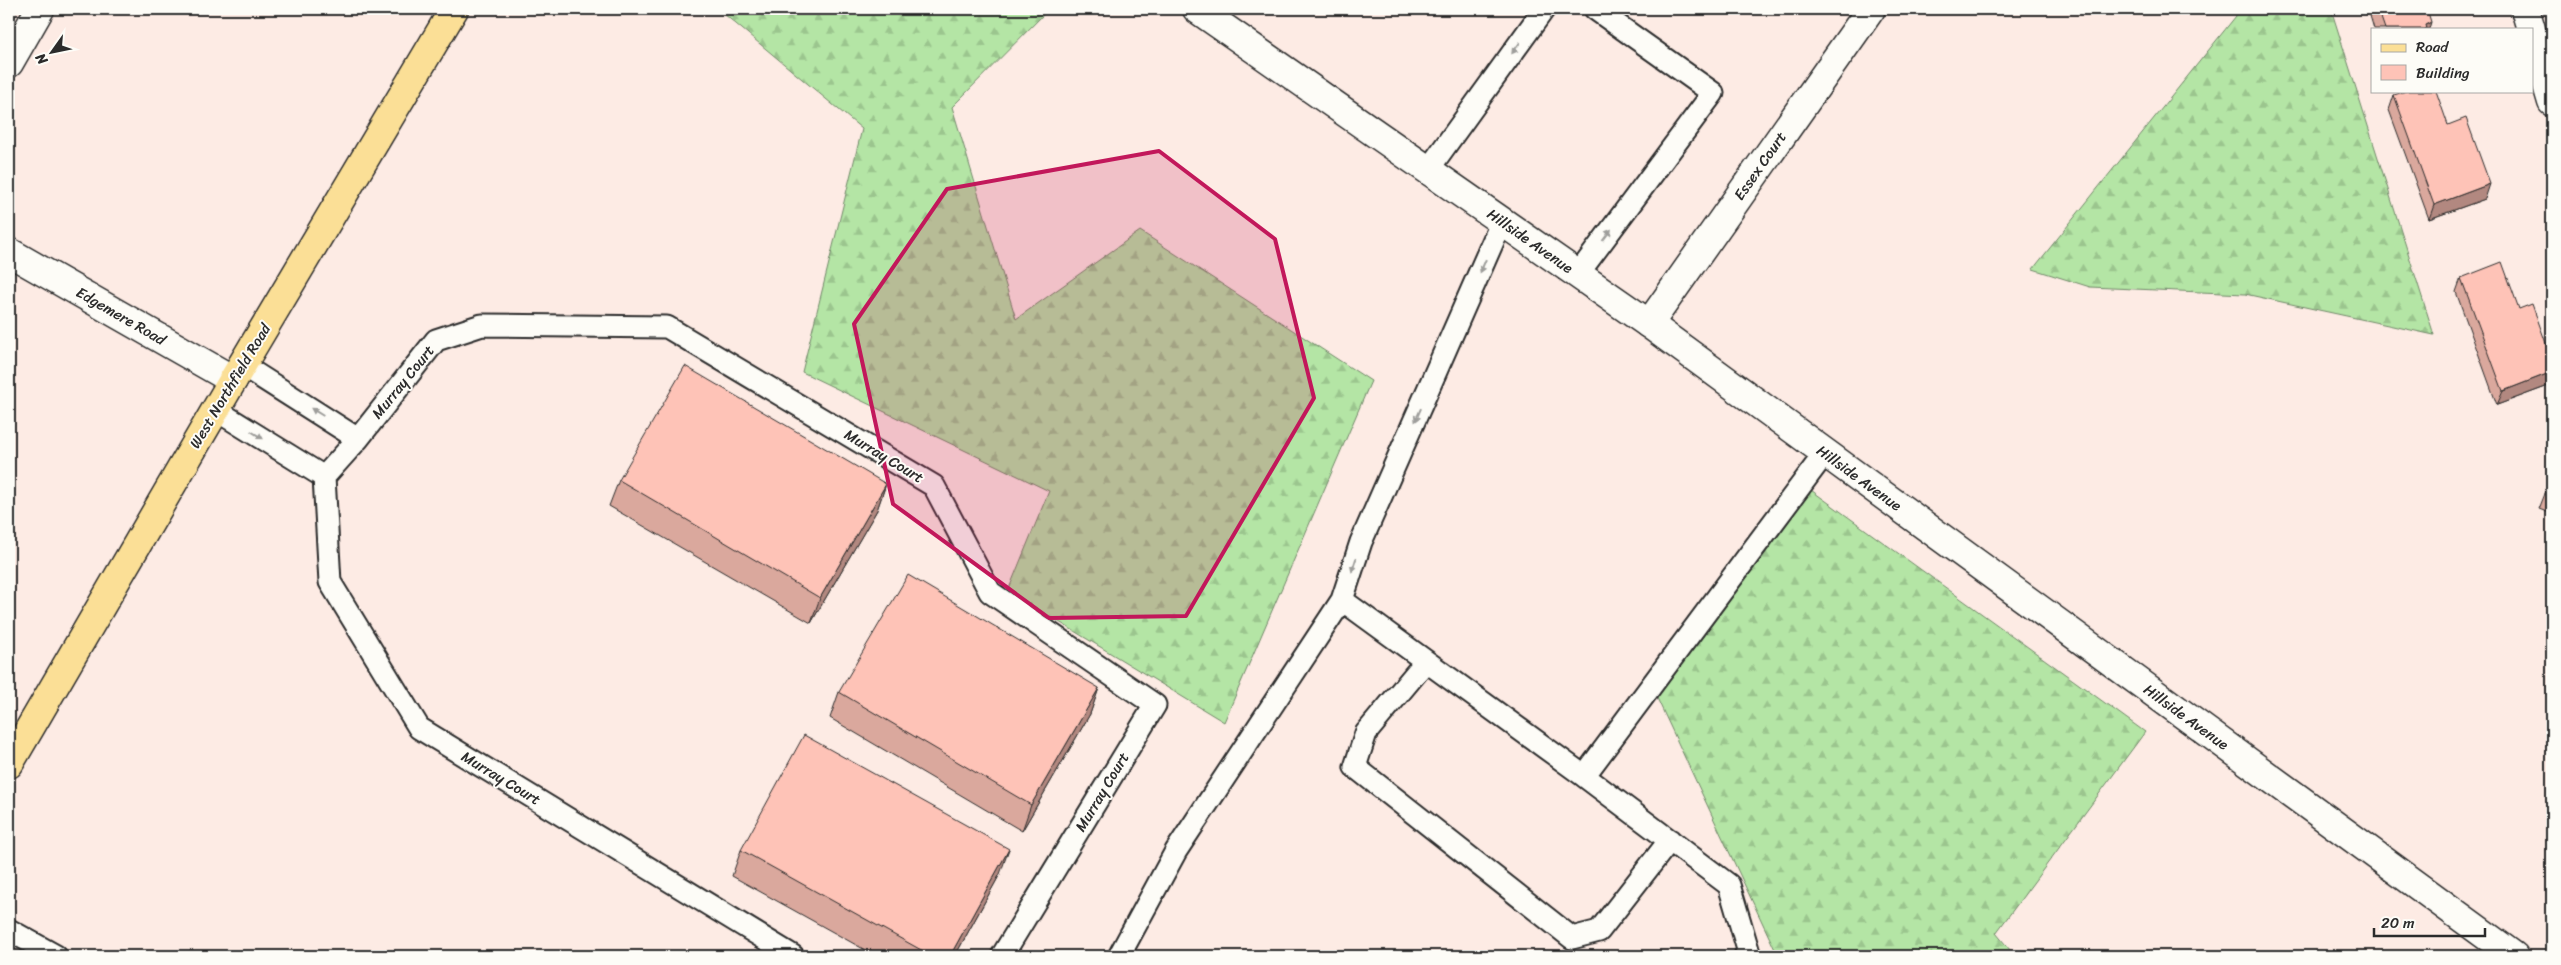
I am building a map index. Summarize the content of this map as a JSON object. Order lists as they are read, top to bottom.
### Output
{
  "streets": {
    "main road": ["West Northfield Road"],
    "street": ["Essex Court", "Hillside Avenue", "Edgemere Road"],
    "lane": ["Murray Court"]
  },
  "crossings": [
    ["Essex Court", "Hillside Avenue"],
    ["Edgemere Road", "West Northfield Road"]
  ],
  "legend": ["Road", "Building"],
  "scale_bar": "20 m",
  "north": "bottom left"
}
